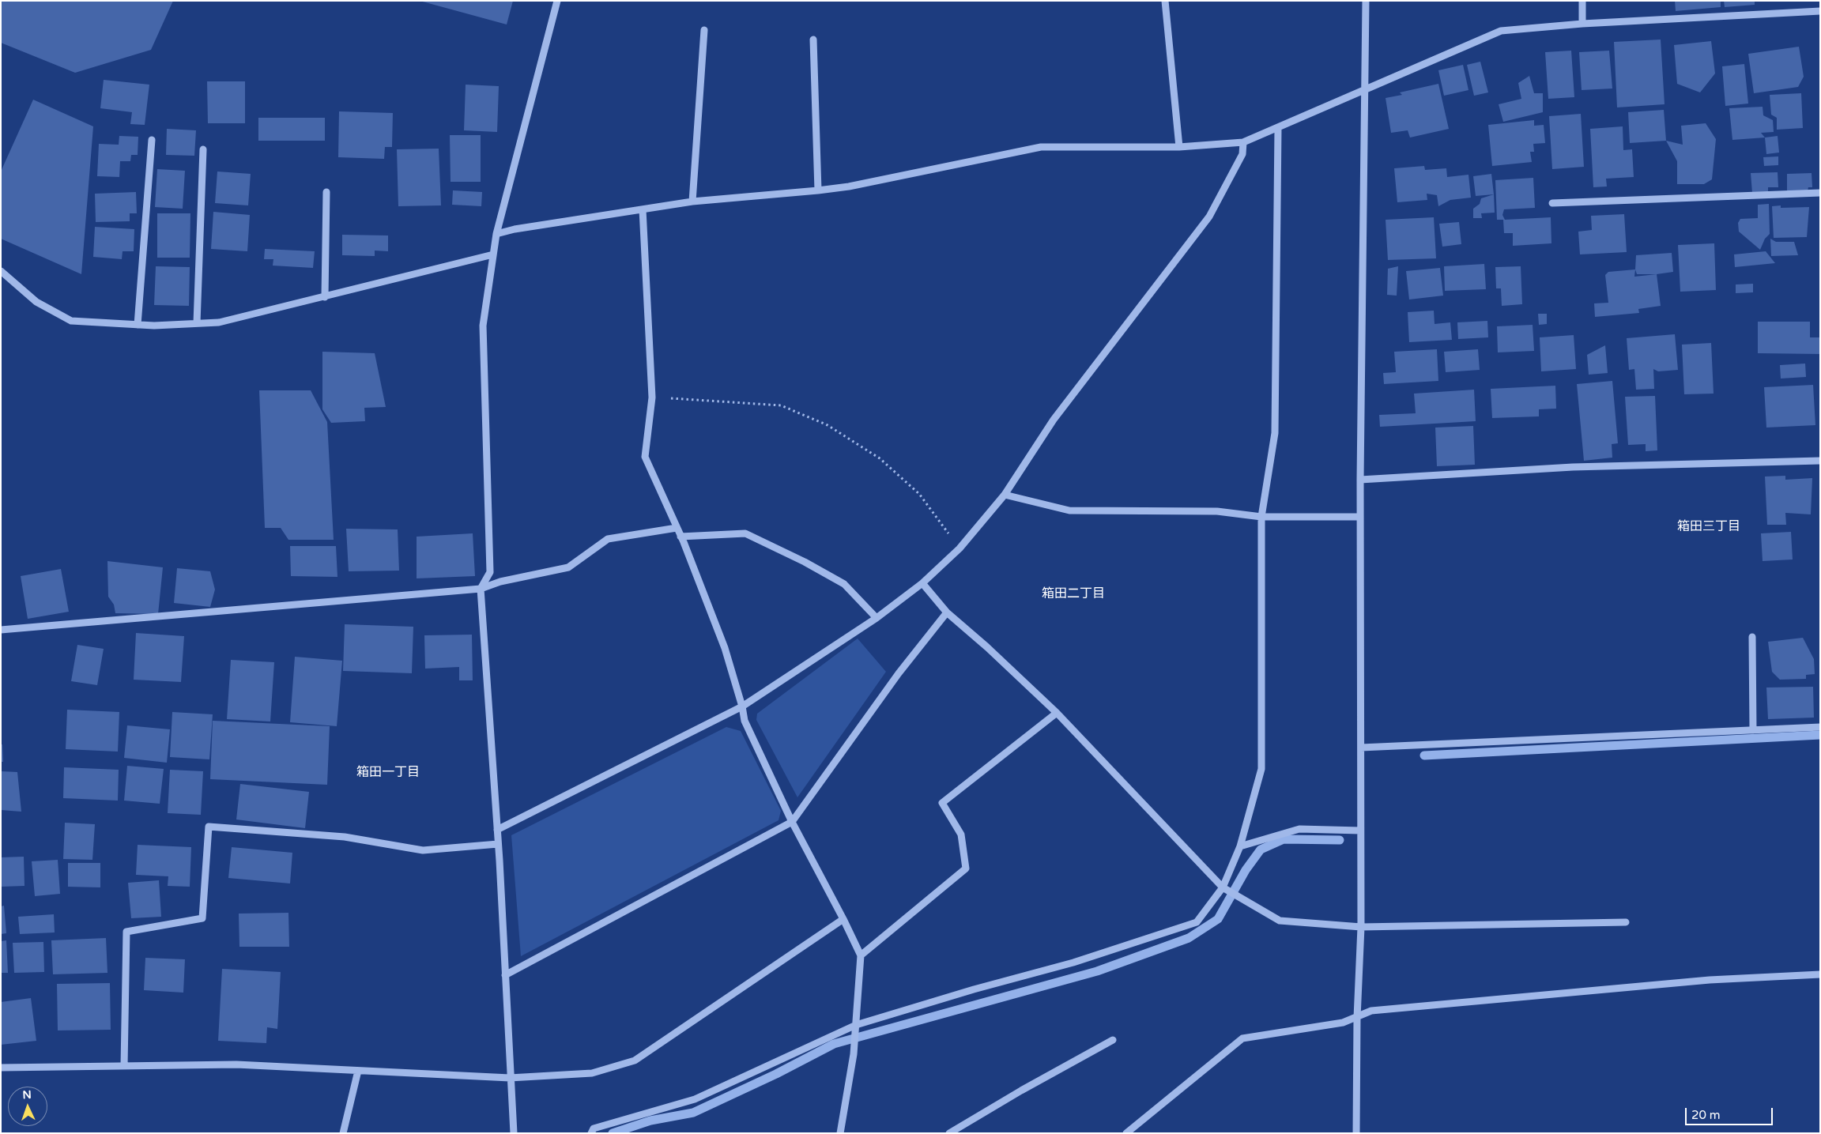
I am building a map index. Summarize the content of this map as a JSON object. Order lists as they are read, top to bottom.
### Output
{
  "districts": ["箱田三丁目", "箱田二丁目", "箱田一丁目"],
  "scale_bar": "20 m",
  "north": "top"
}
